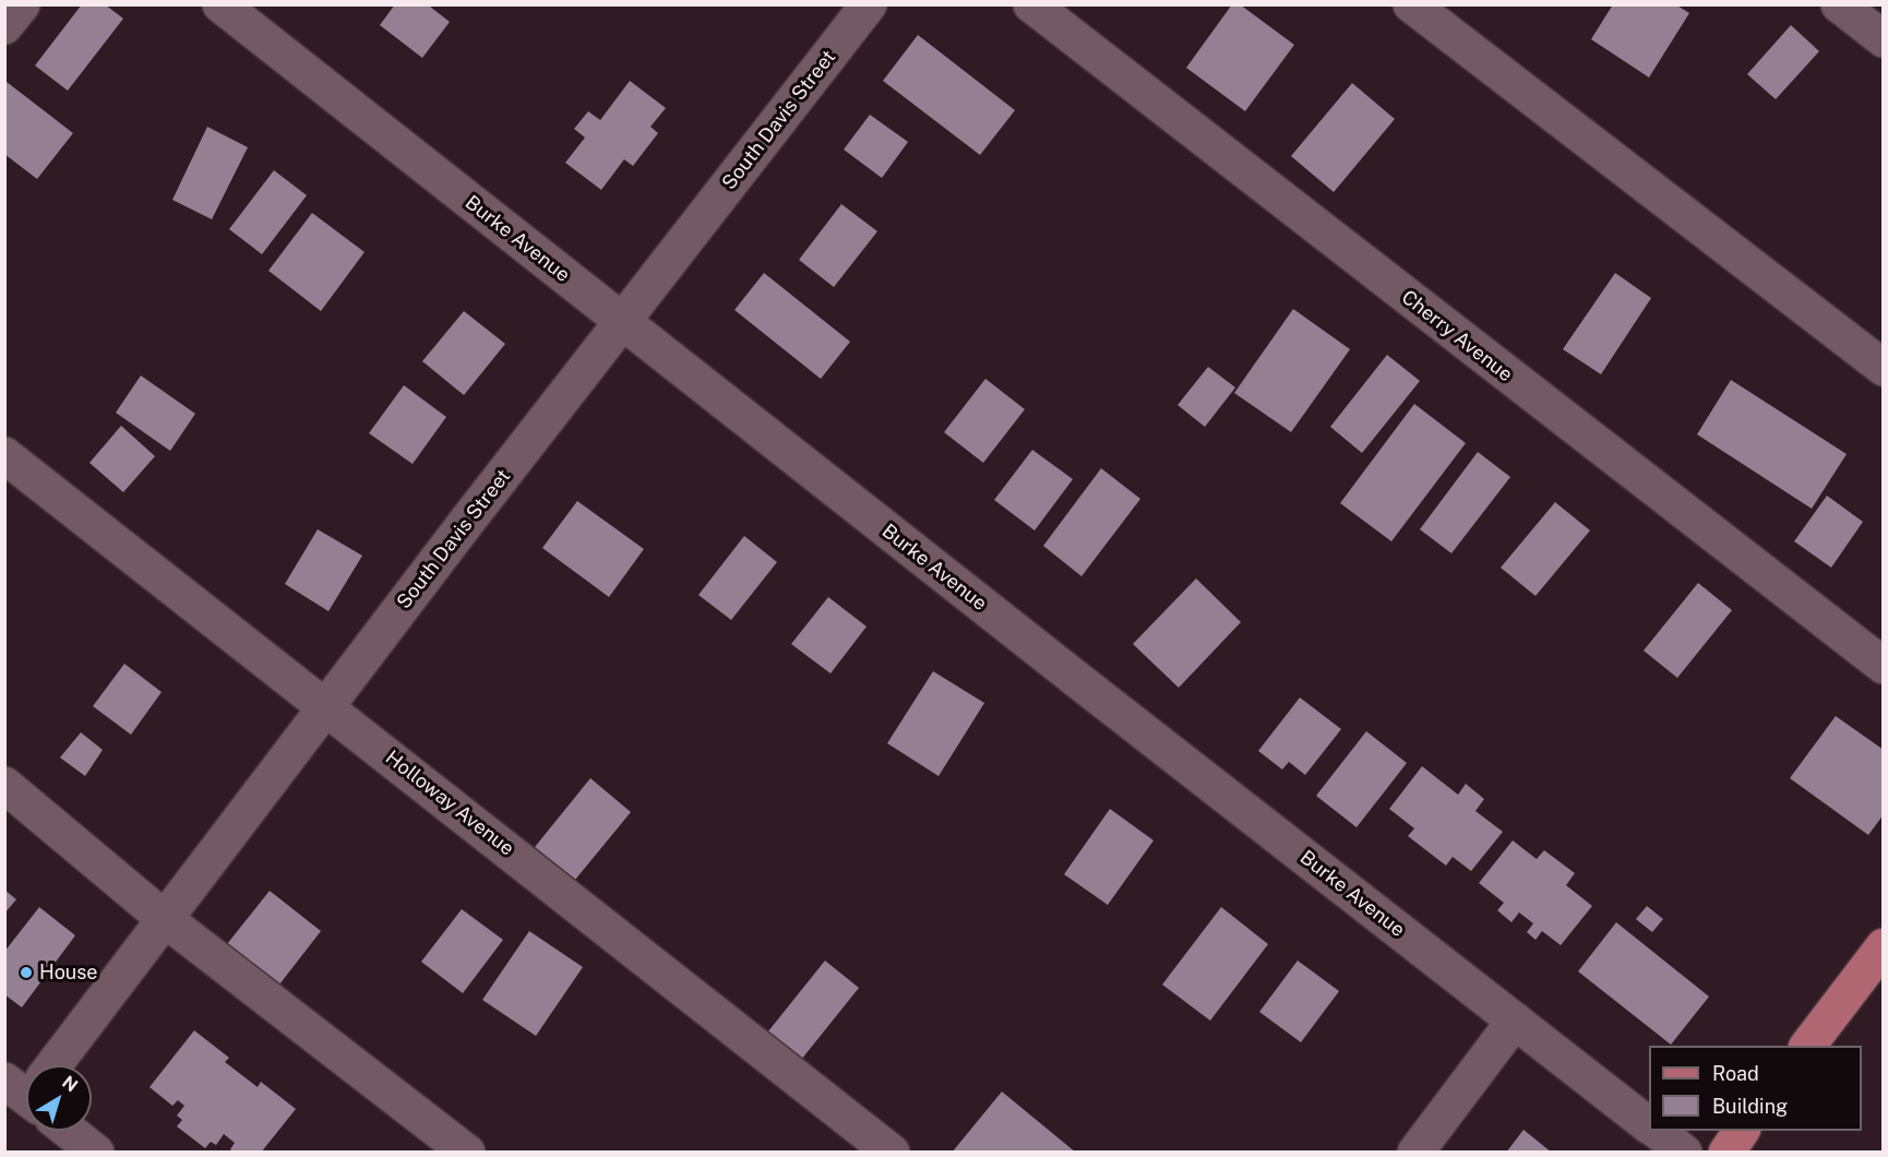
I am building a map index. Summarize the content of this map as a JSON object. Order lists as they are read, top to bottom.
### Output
{
  "streets": {
    "street": [
      "South Davis Street",
      "Burke Avenue",
      "Cherry Avenue",
      "Holloway Avenue"
    ]
  },
  "crossings": [
    ["South Davis Street", "Burke Avenue"],
    ["South Davis Street", "Holloway Avenue"]
  ],
  "places": ["House"],
  "legend": ["Road", "Building"],
  "north": "top right"
}
